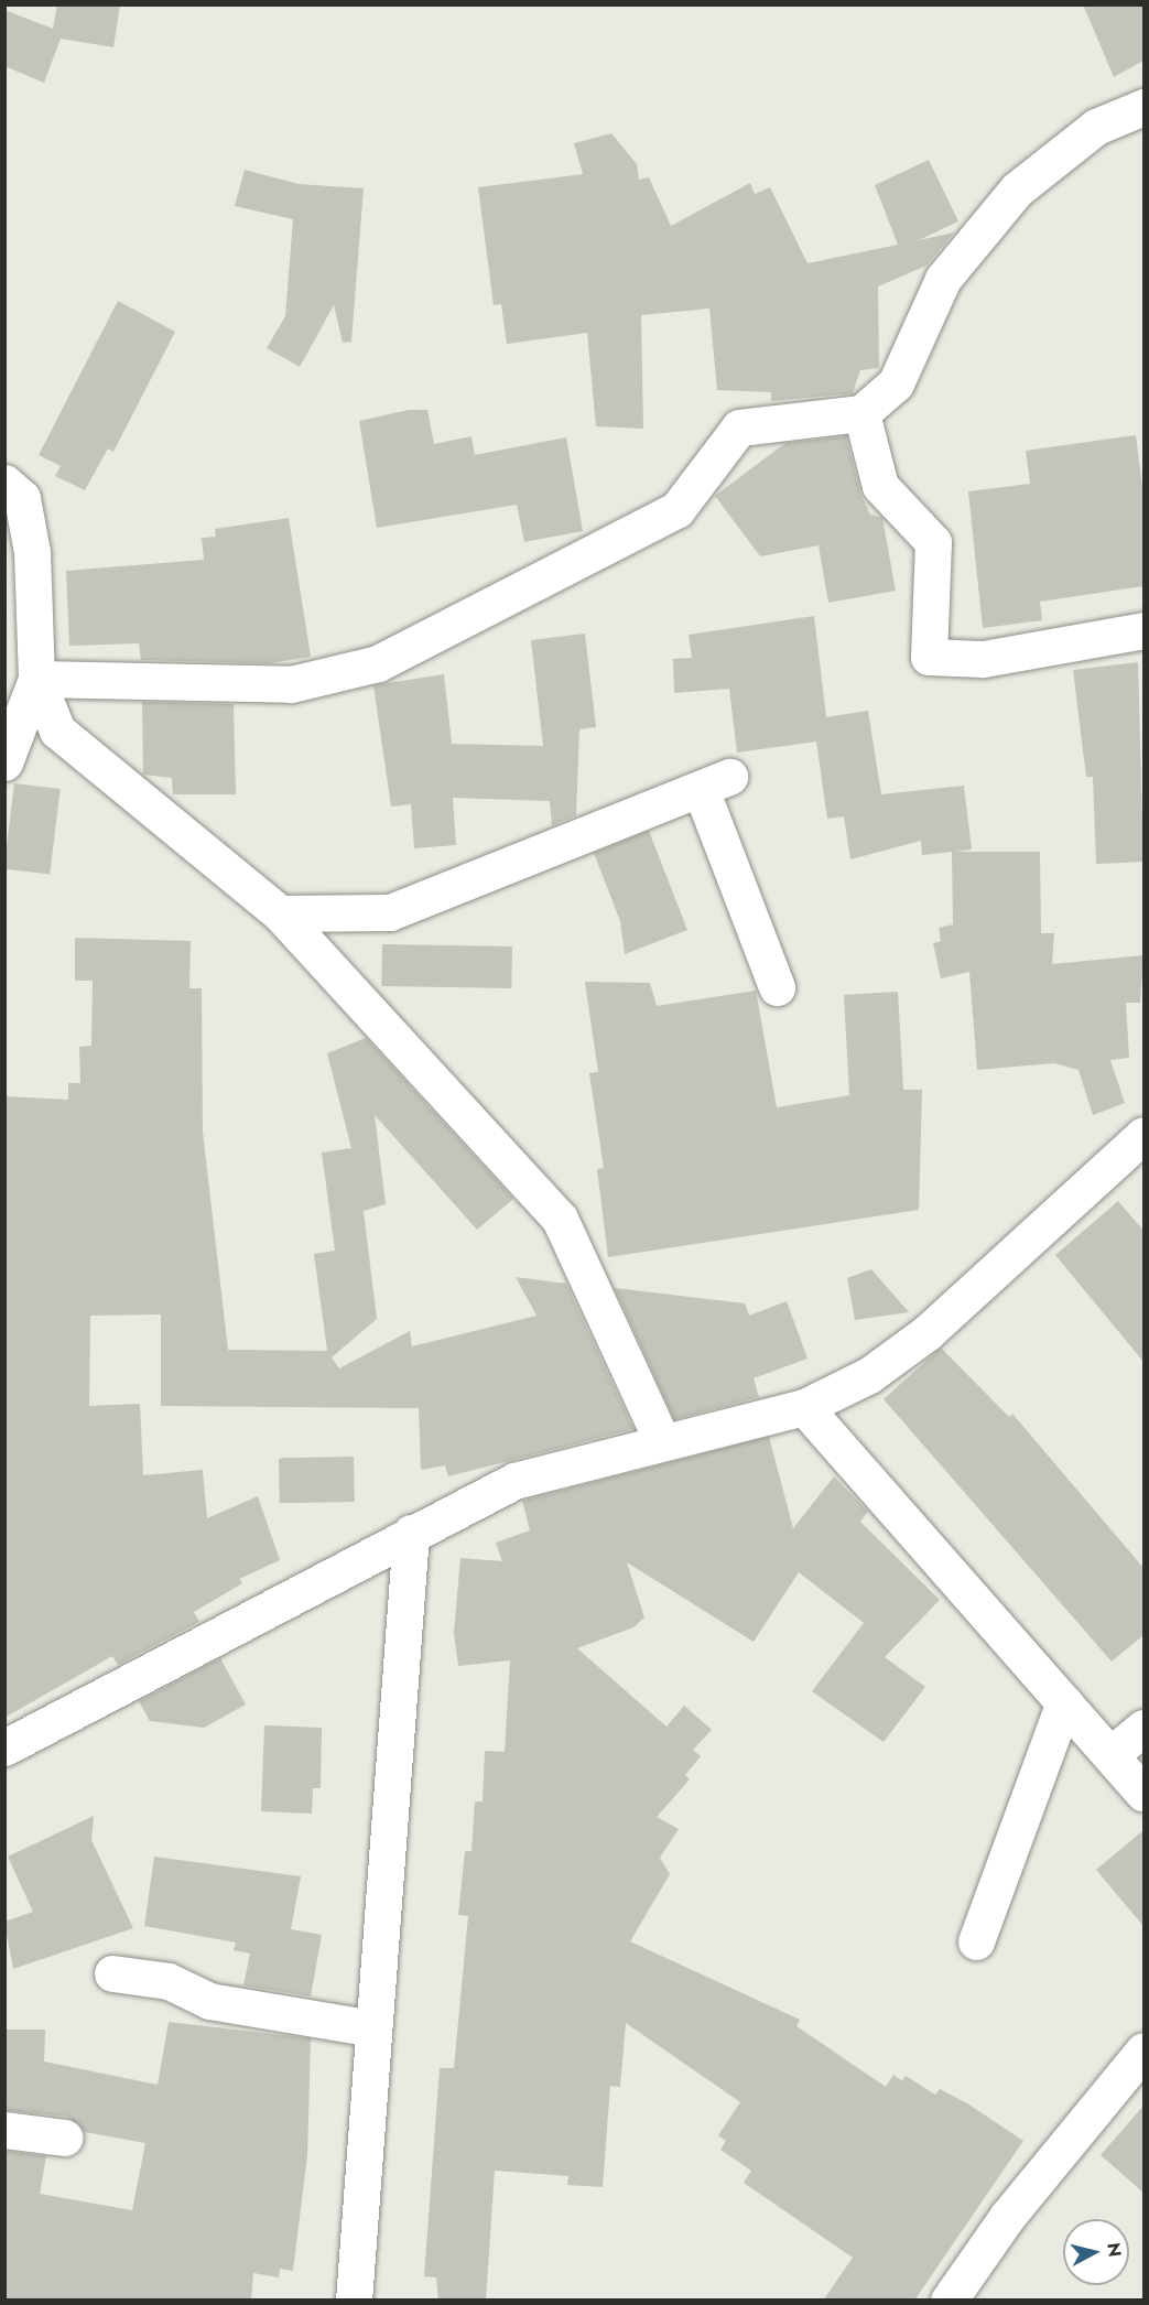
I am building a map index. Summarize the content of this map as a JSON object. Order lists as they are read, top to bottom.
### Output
{
  "north": "right"
}
